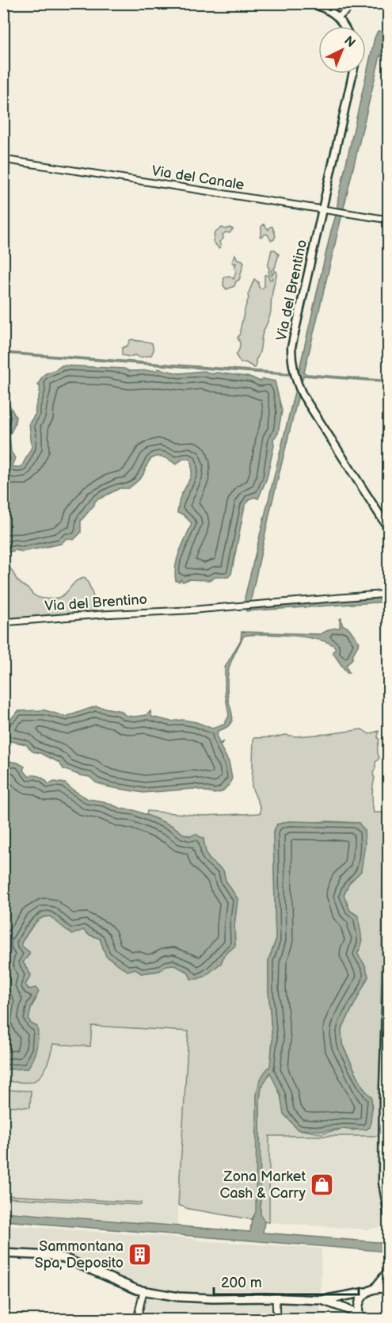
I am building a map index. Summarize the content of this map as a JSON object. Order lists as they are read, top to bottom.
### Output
{
  "streets": {
    "street": ["Via del Canale", "Via del Brentino"]
  },
  "crossings": [
    ["Via del Canale", "Via del Brentino"]
  ],
  "places": {
    "shop": ["Zona Market Cash & Carry"],
    "building": ["Sammontana Spa, Deposito"]
  },
  "scale_bar": "200 m",
  "north": "top right"
}
